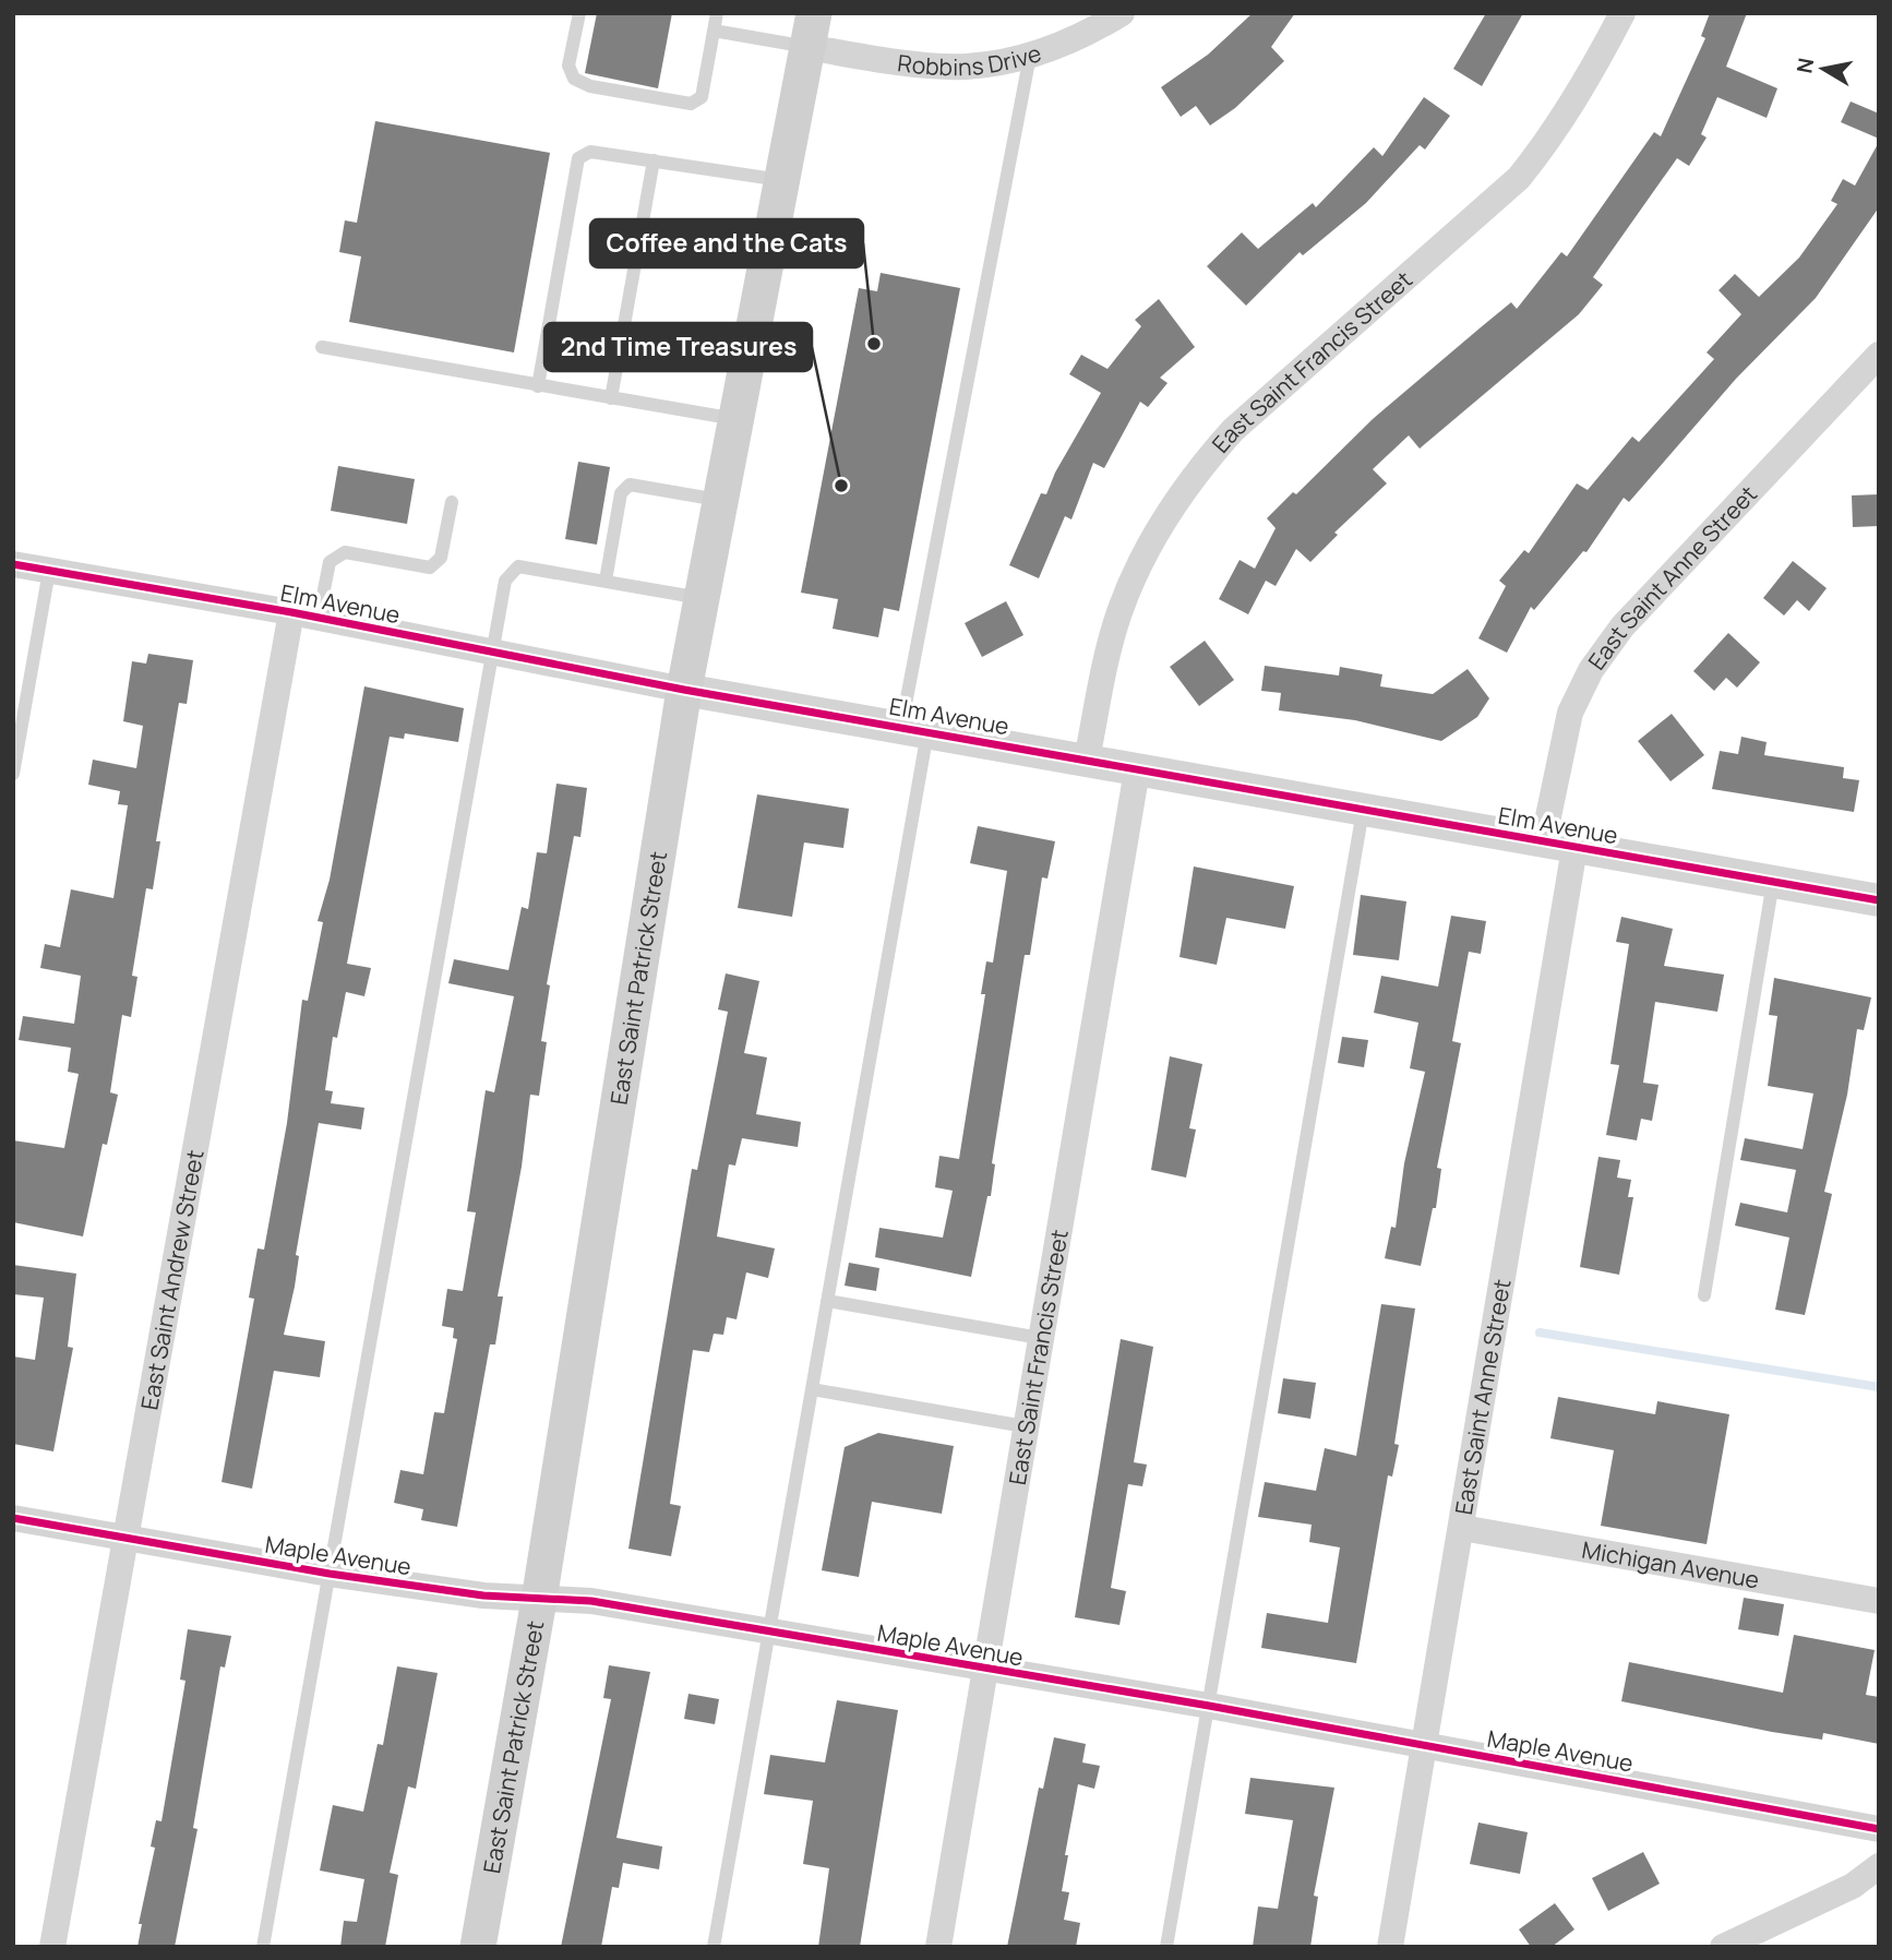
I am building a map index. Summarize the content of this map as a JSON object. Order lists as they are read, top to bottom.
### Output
{
  "streets": {
    "main road": ["East Saint Patrick Street"],
    "street": [
      "Robbins Drive",
      "East Saint Francis Street",
      "East Saint Anne Street",
      "Elm Avenue",
      "East Saint Andrew Street",
      "Maple Avenue",
      "Michigan Avenue"
    ]
  },
  "crossings": [
    ["Robbins Drive", "East Saint Patrick Street"],
    ["East Saint Francis Street", "Elm Avenue"],
    ["East Saint Francis Street", "Maple Avenue"],
    ["East Saint Anne Street", "Elm Avenue"],
    ["East Saint Anne Street", "Maple Avenue"],
    ["East Saint Anne Street", "Michigan Avenue"],
    ["Elm Avenue", "East Saint Patrick Street"],
    ["Elm Avenue", "East Saint Andrew Street"],
    ["East Saint Patrick Street", "Maple Avenue"],
    ["East Saint Andrew Street", "Maple Avenue"]
  ],
  "places": ["Coffee and the Cats", "2nd Time Treasures"],
  "north": "left"
}
